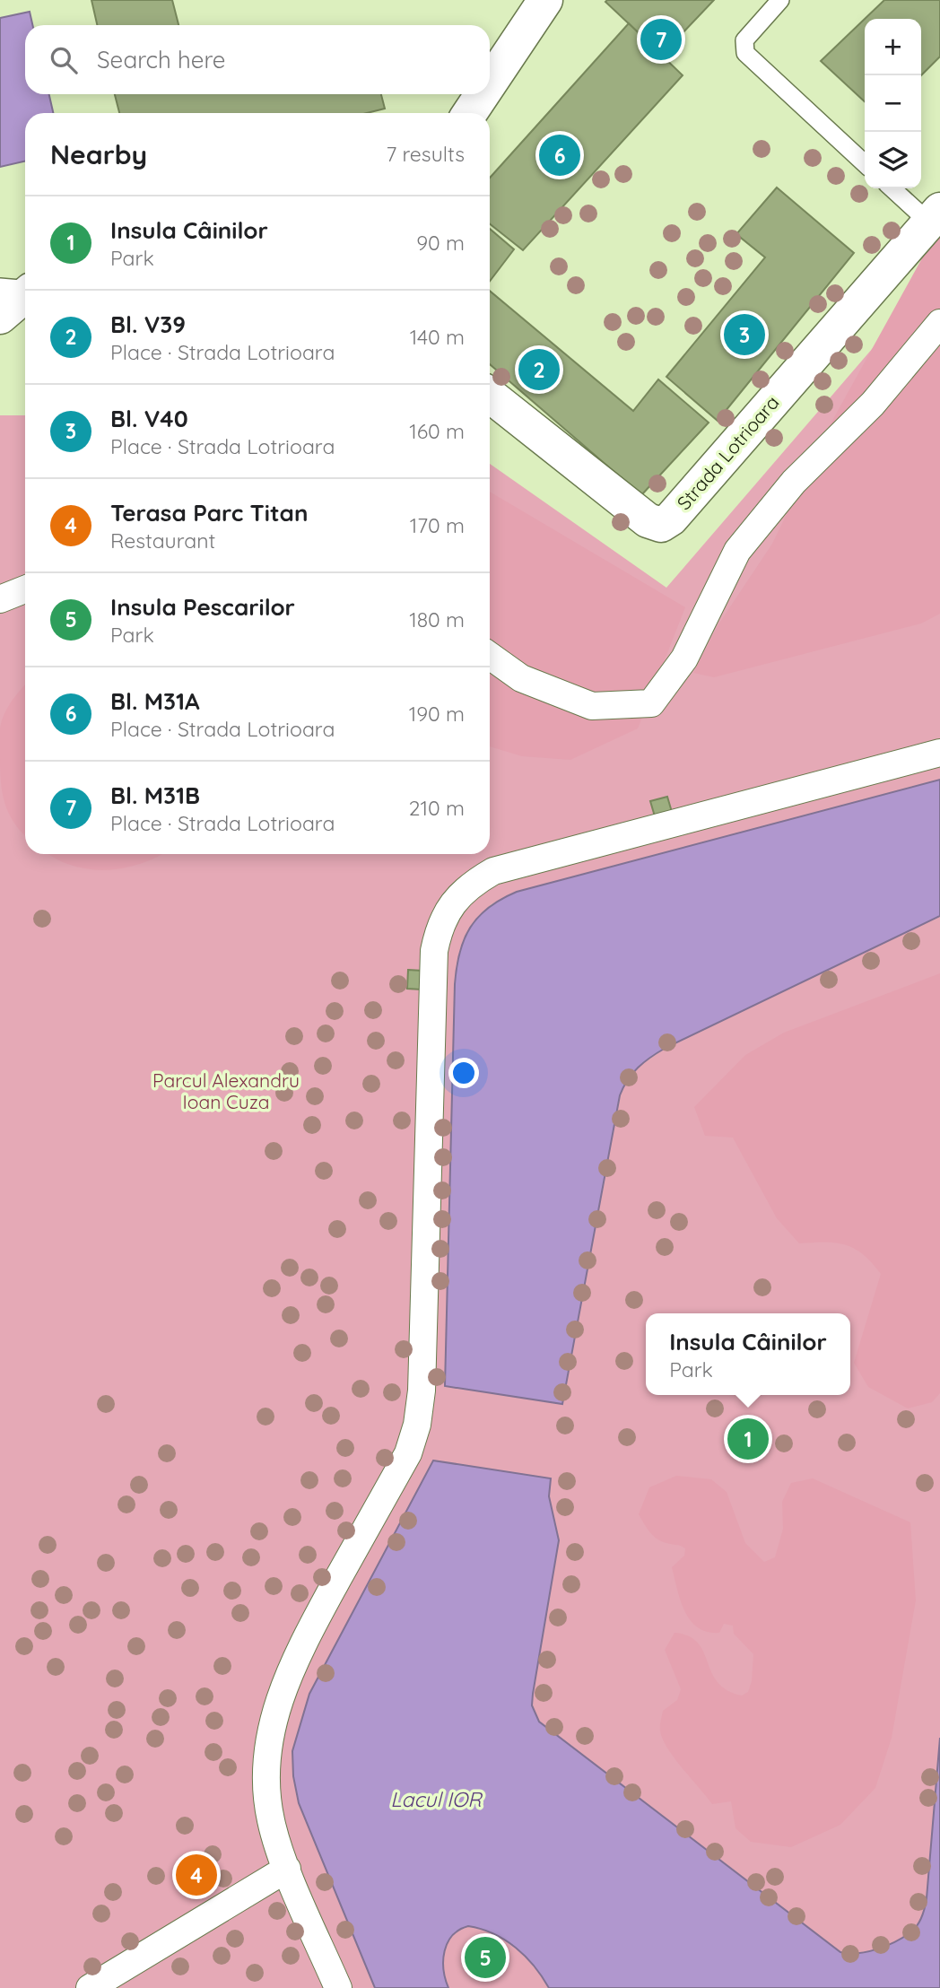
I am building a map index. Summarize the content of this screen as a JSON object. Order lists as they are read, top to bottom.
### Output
{
  "streets": {
    "street": ["Strada Lotrioara"]
  },
  "water": ["Lacul IOR"],
  "parks": ["Parcul Alexandru Ioan Cuza"],
  "page": {
    "pins": [
      "7",
      "6",
      "3",
      "2",
      "1",
      "4",
      "5"
    ],
    "map_buttons": ["+", "−"],
    "search": "Search here",
    "heading": ["Nearby", "7 results"],
    "list": [
      {
        "mark": "1",
        "name": "Insula Câinilor",
        "note": "Park",
        "value": "90 m"
      },
      {
        "mark": "2",
        "name": "Bl. V39",
        "note": "Place · Strada Lotrioara",
        "value": "140 m"
      },
      {
        "mark": "3",
        "name": "Bl. V40",
        "note": "Place · Strada Lotrioara",
        "value": "160 m"
      },
      {
        "mark": "4",
        "name": "Terasa Parc Titan",
        "note": "Restaurant",
        "value": "170 m"
      },
      {
        "mark": "5",
        "name": "Insula Pescarilor",
        "note": "Park",
        "value": "180 m"
      },
      {
        "mark": "6",
        "name": "Bl. M31A",
        "note": "Place · Strada Lotrioara",
        "value": "190 m"
      },
      {
        "mark": "7",
        "name": "Bl. M31B",
        "note": "Place · Strada Lotrioara",
        "value": "210 m"
      }
    ],
    "popup": ["Insula Câinilor", "Park"]
  }
}
